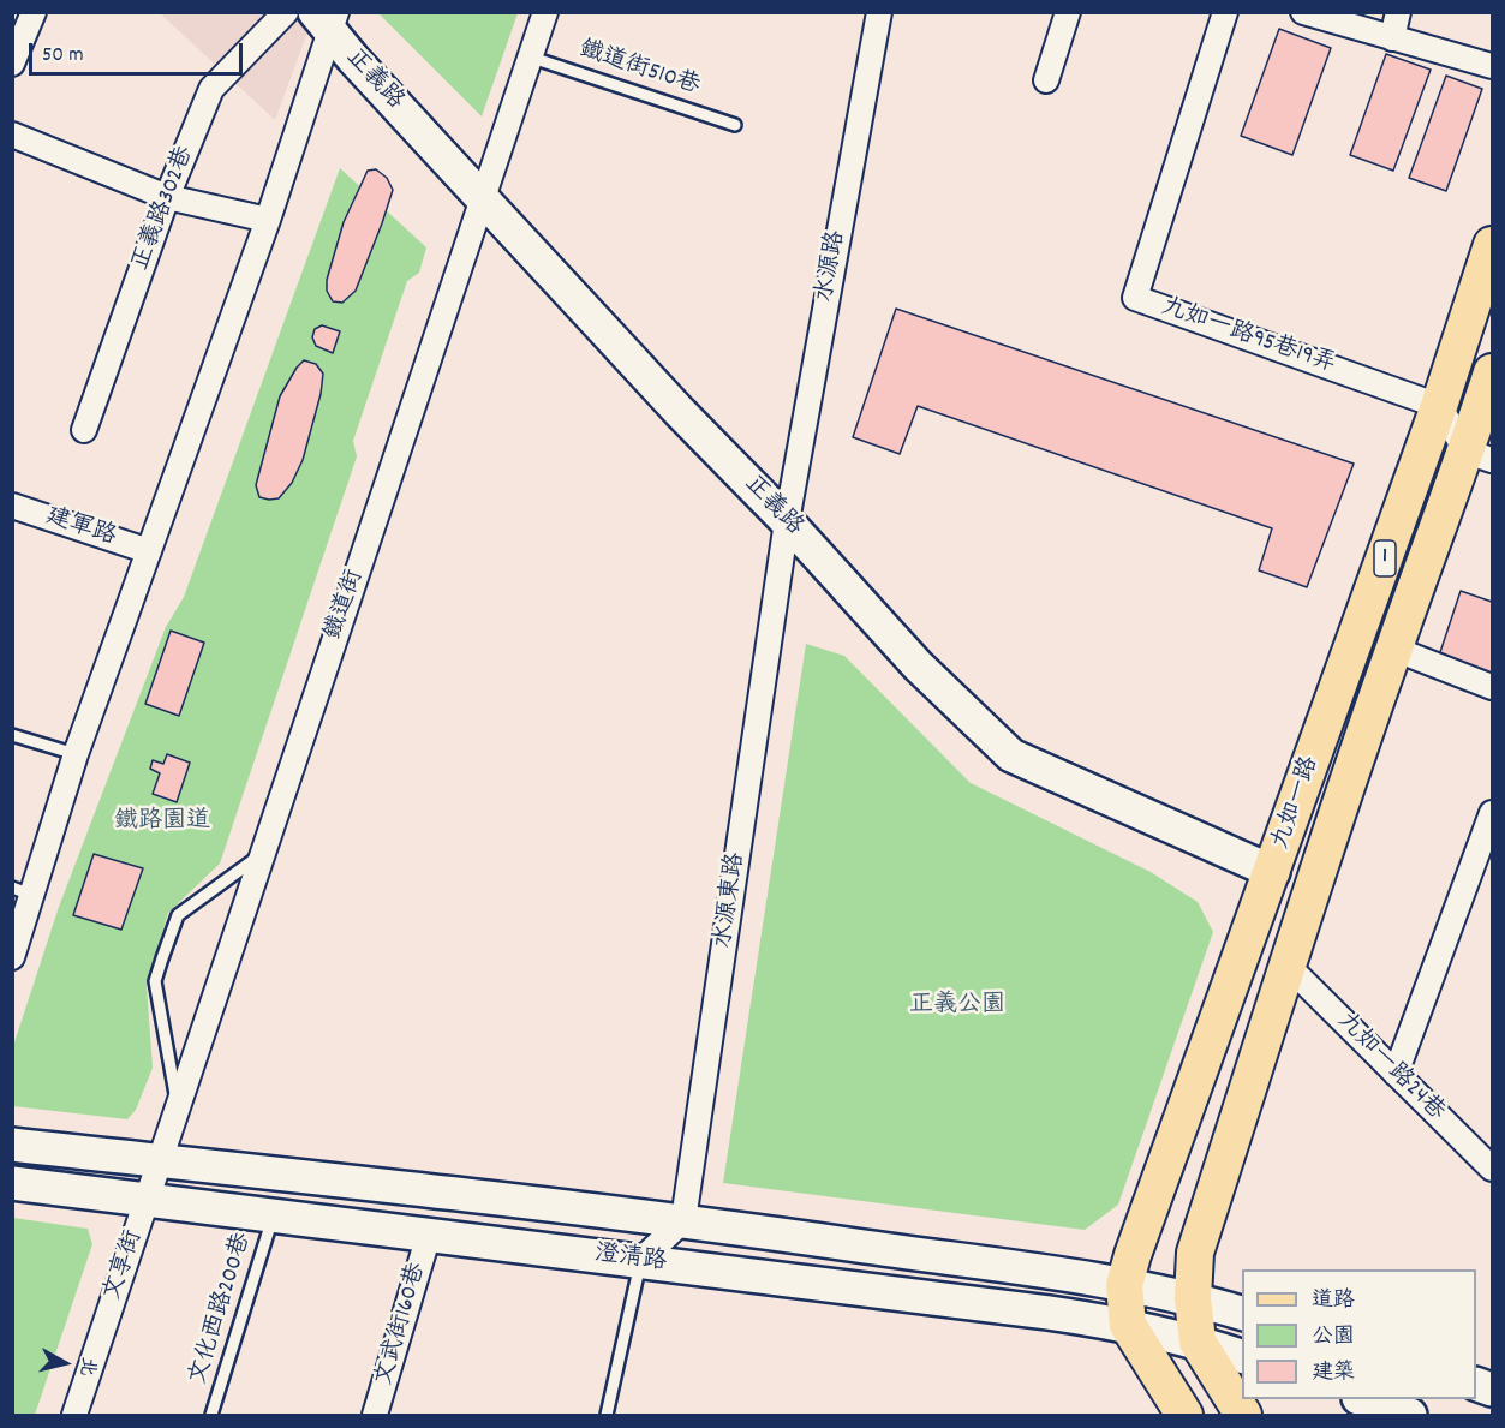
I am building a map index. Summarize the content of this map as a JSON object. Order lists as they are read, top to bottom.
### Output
{
  "streets": {
    "main road": [
      "正義路",
      "1",
      "九如一路",
      "澄清路"
    ],
    "street": [
      "正義路302巷",
      "水源路",
      "九如一路95巷19弄",
      "建軍路",
      "鐵道街",
      "水源東路",
      "九如一路24巷",
      "文享街",
      "文武街160巷"
    ],
    "lane": ["鐵道街510巷", "文化西路200巷"]
  },
  "crossings": [
    ["鐵道街510巷", "鐵道街"],
    ["正義路", "水源路"],
    ["正義路", "鐵道街"],
    ["正義路", "九如一路"],
    ["正義路", "水源東路"],
    ["水源路", "水源東路"],
    ["九如一路95巷19弄", "九如一路"],
    ["1", "九如一路"],
    ["1", "澄清路"],
    ["鐵道街", "澄清路"],
    ["鐵道街", "文享街"],
    ["九如一路", "九如一路24巷"],
    ["九如一路", "澄清路"],
    ["水源東路", "澄清路"],
    ["澄清路", "文享街"],
    ["澄清路", "文化西路200巷"],
    ["澄清路", "文武街160巷"]
  ],
  "parks": ["鐵路園道", "正義公園"],
  "legend": ["道路", "公園", "建築"],
  "scale_bar": "50 m",
  "north": "right"
}
